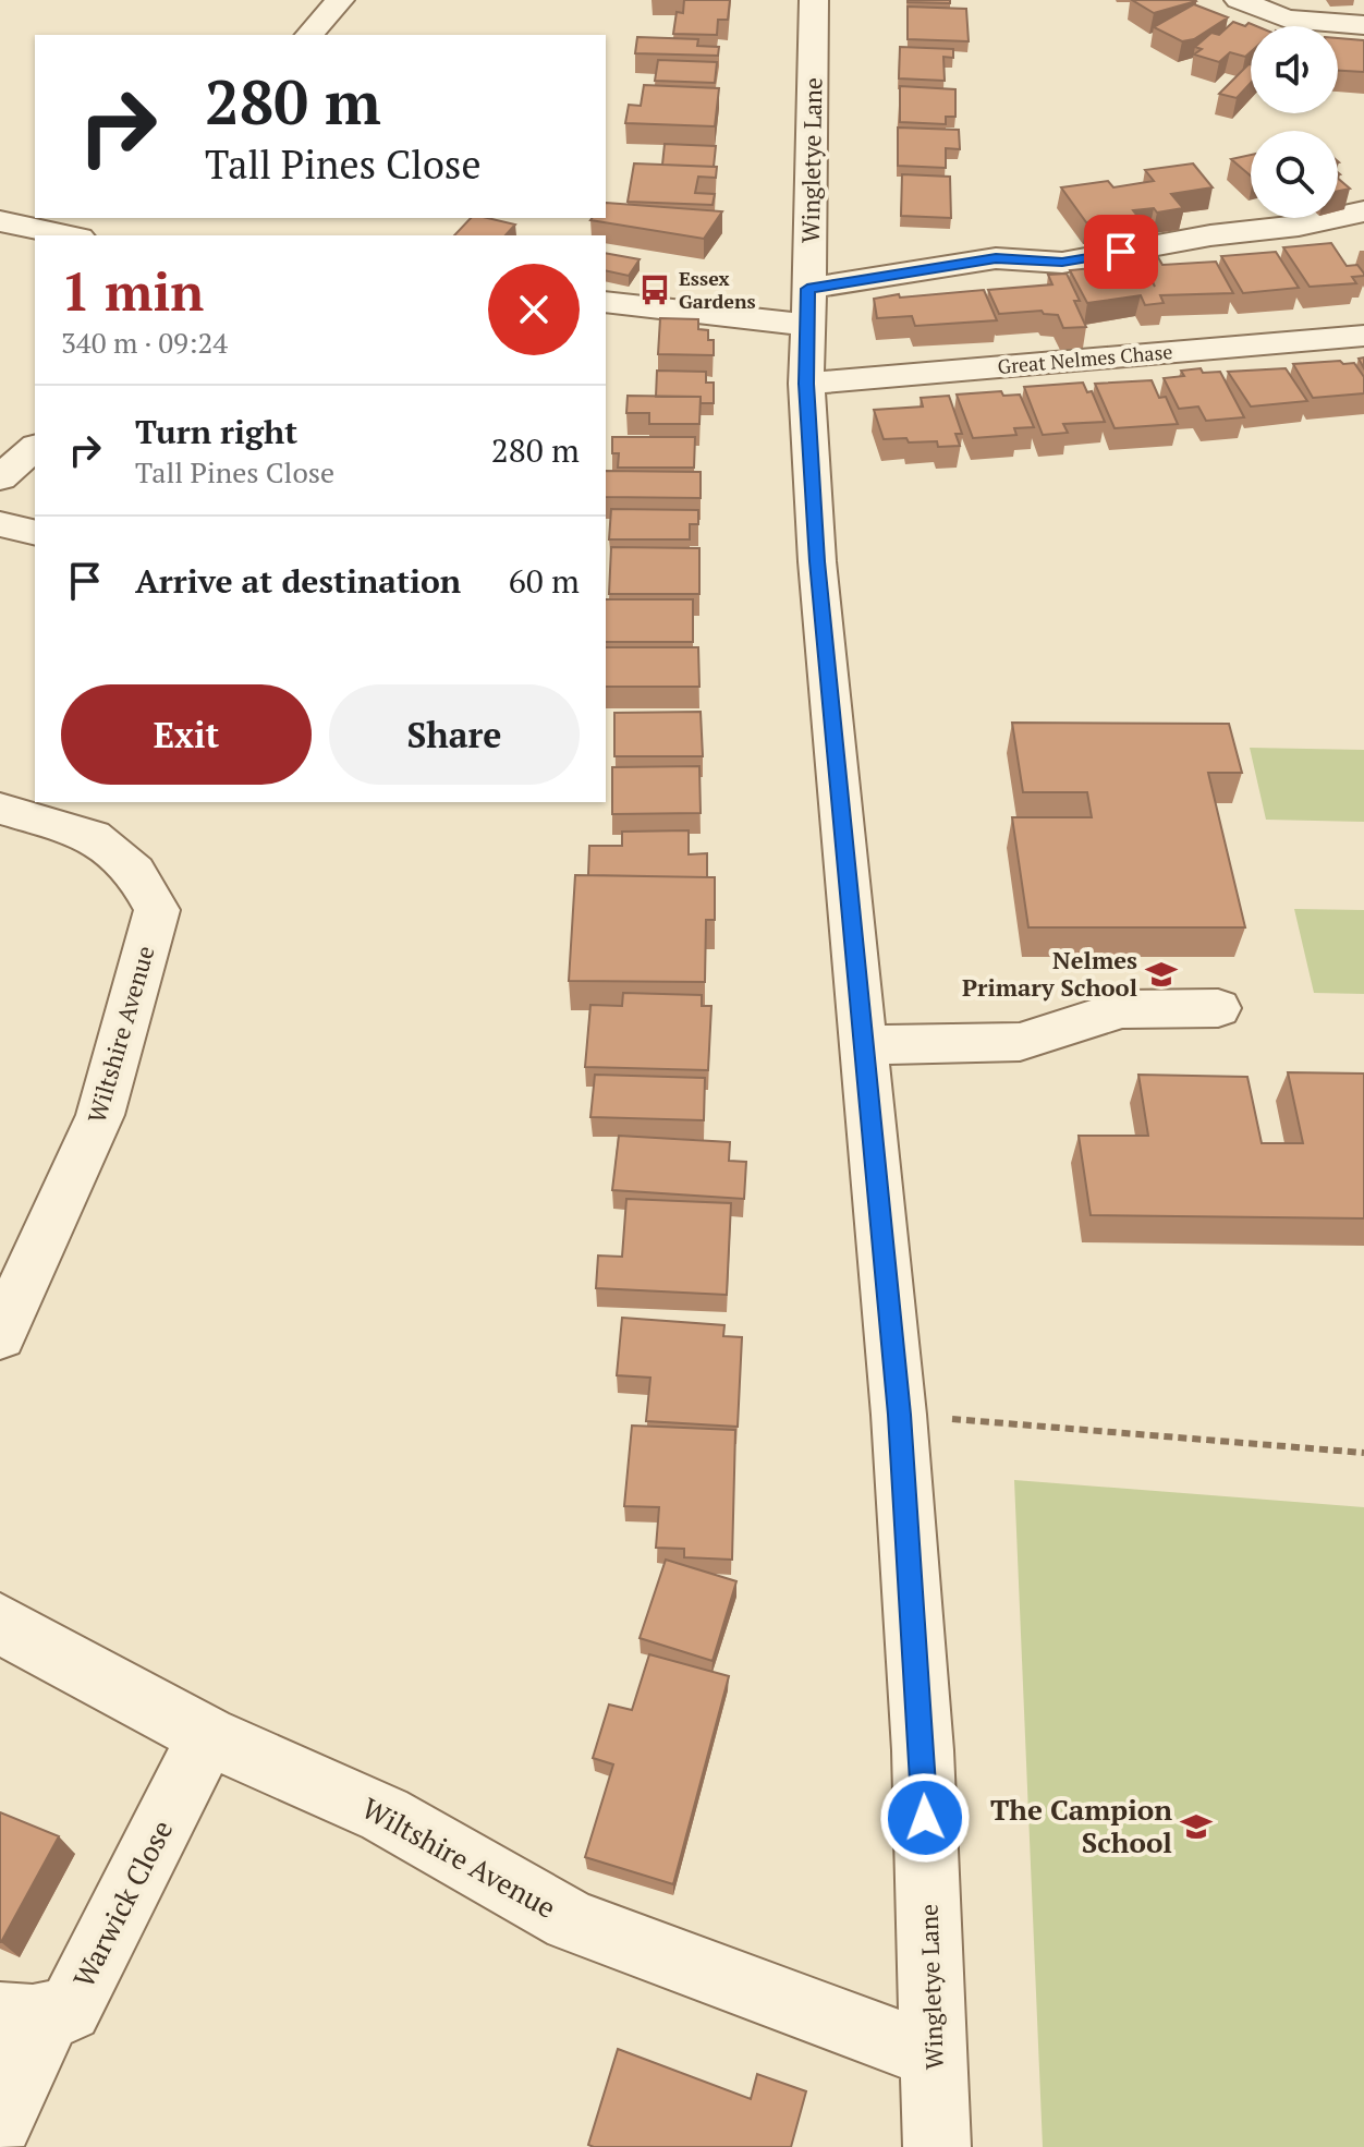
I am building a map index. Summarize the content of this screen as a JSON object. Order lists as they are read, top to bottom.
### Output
{
  "streets": {
    "street": [
      "Wingletye Lane",
      "Great Nelmes Chase",
      "Wiltshire Avenue",
      "Warwick Close"
    ]
  },
  "crossings": [
    ["Wingletye Lane", "Great Nelmes Chase"],
    ["Wingletye Lane", "Wiltshire Avenue"],
    ["Wiltshire Avenue", "Warwick Close"]
  ],
  "places": {
    "bus stop": ["Essex Gardens"],
    "school or university": ["Nelmes Primary School", "The Campion School"]
  },
  "page": {
    "turn": ["280 m", "Tall Pines Close"],
    "heading": ["1 min", "340 m · 09:24"],
    "list": [
      {
        "name": "Turn right",
        "note": "Tall Pines Close",
        "value": "280 m"
      },
      {
        "name": "Arrive at destination",
        "value": "60 m"
      }
    ],
    "buttons": ["Exit", "Share"]
  }
}
